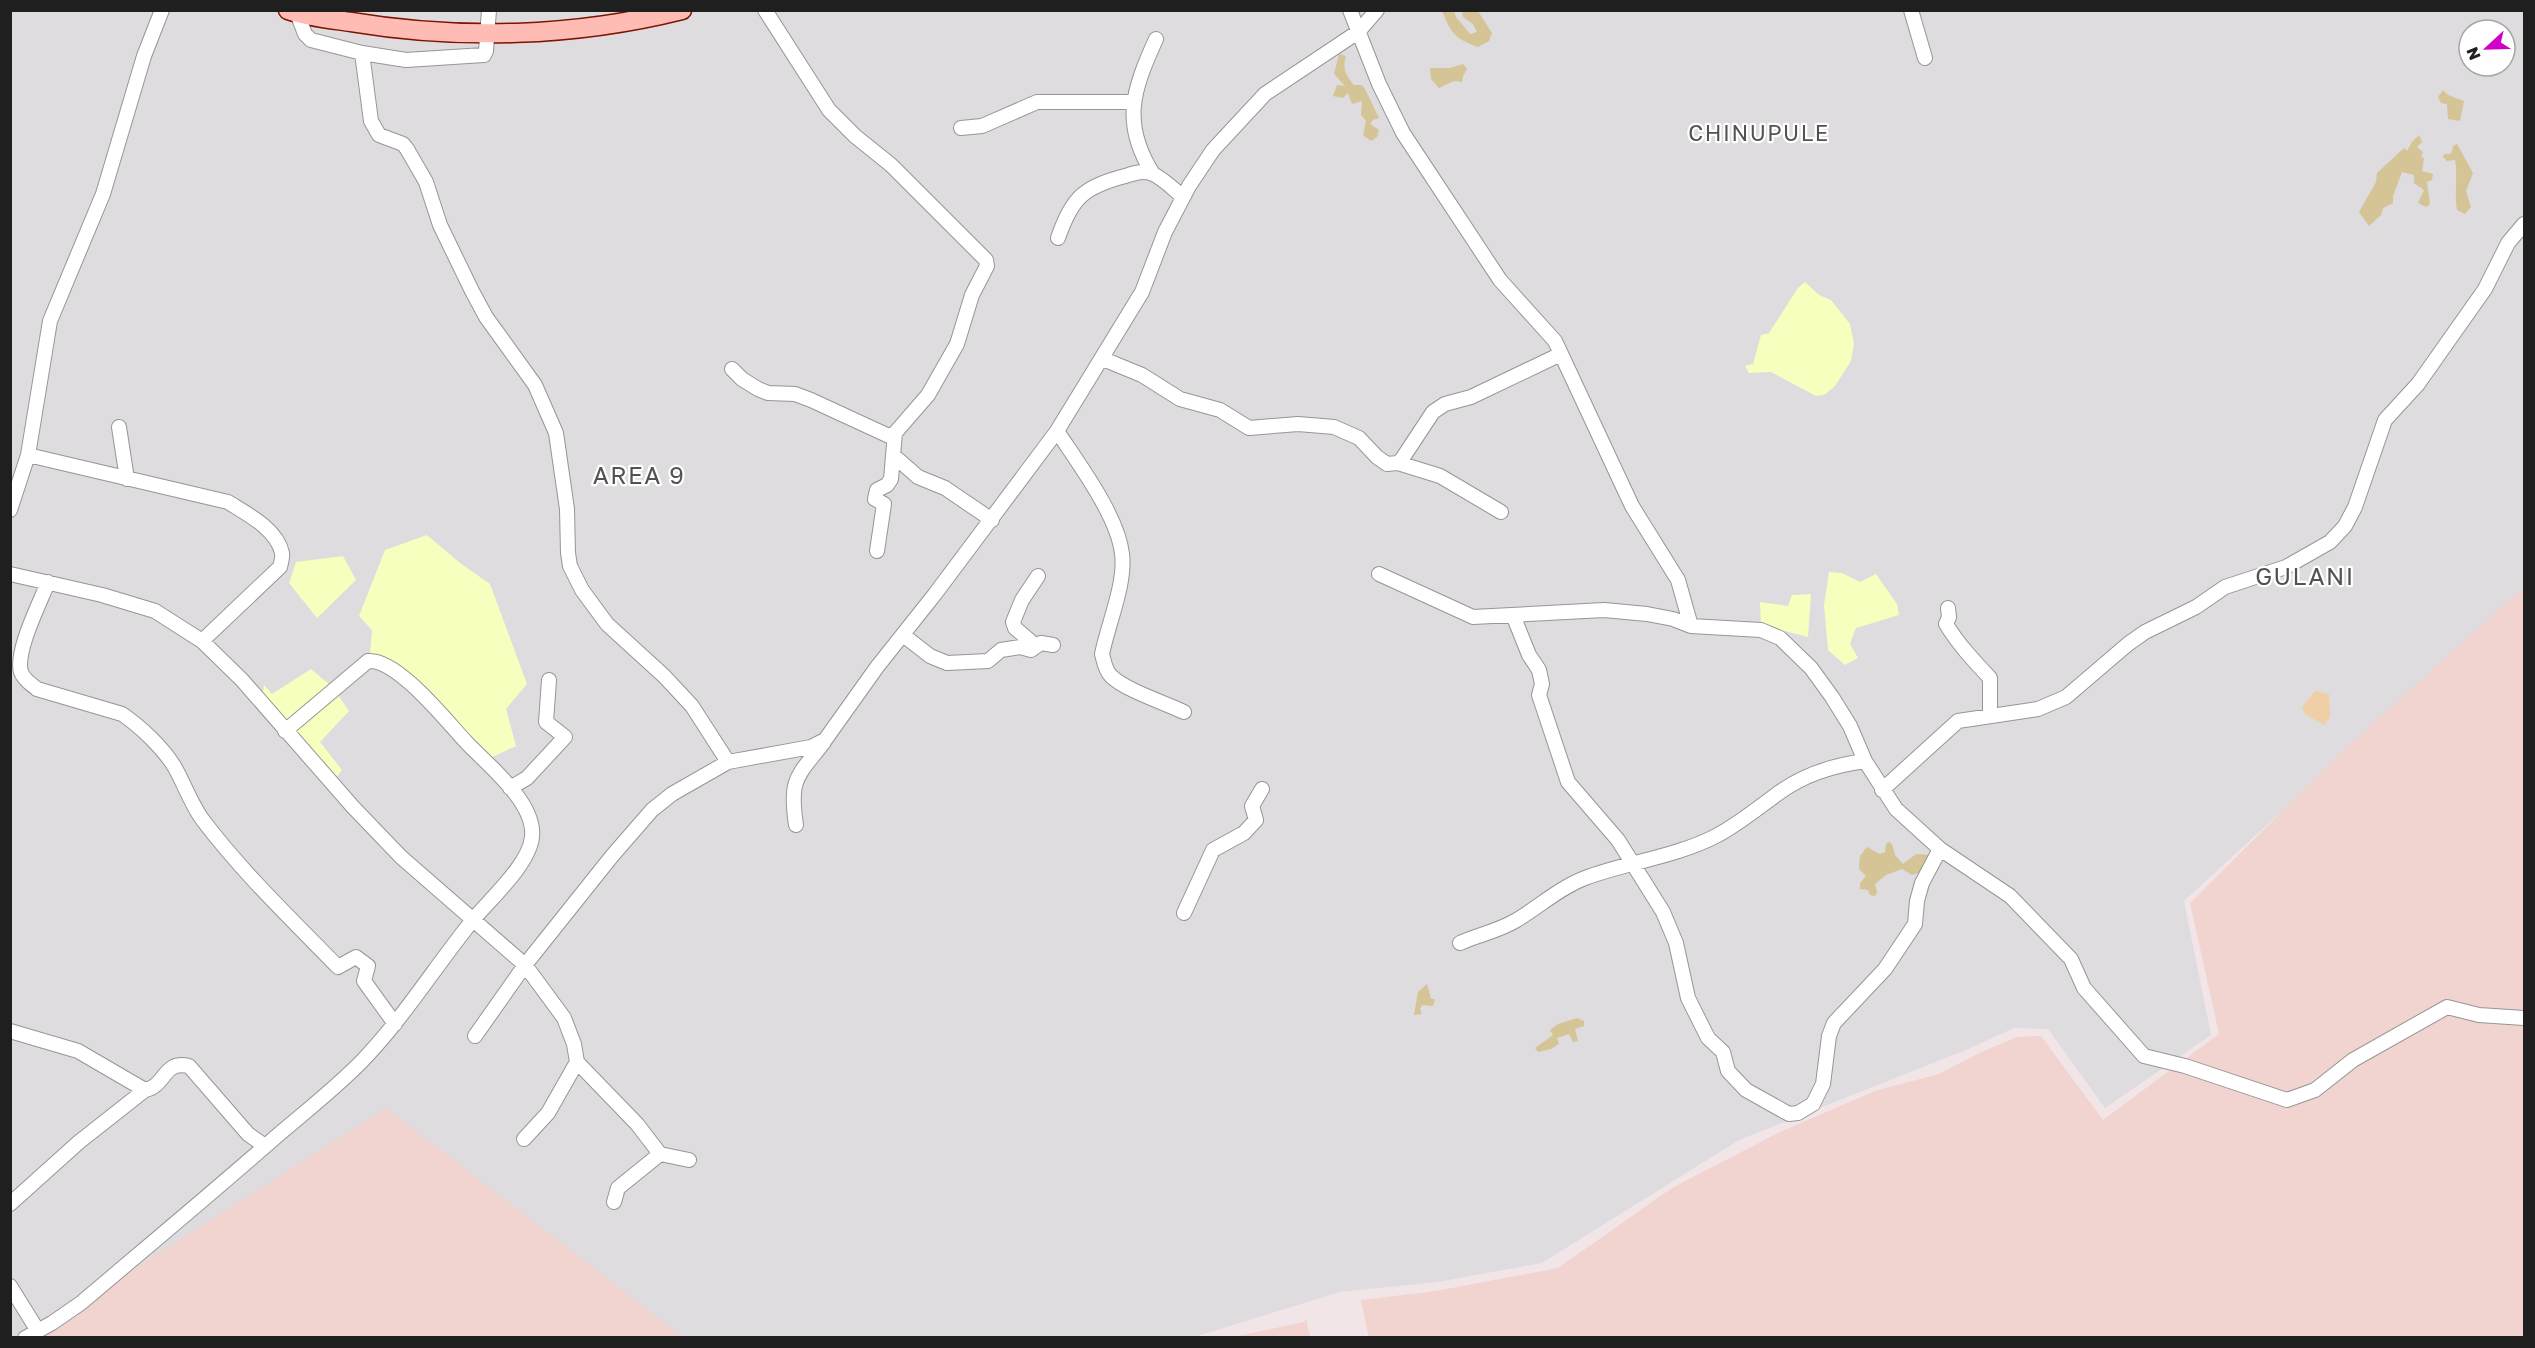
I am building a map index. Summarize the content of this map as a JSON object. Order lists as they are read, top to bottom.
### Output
{
  "districts": ["CHINUPULE", "AREA 9", "GULANI"],
  "north": "left"
}
